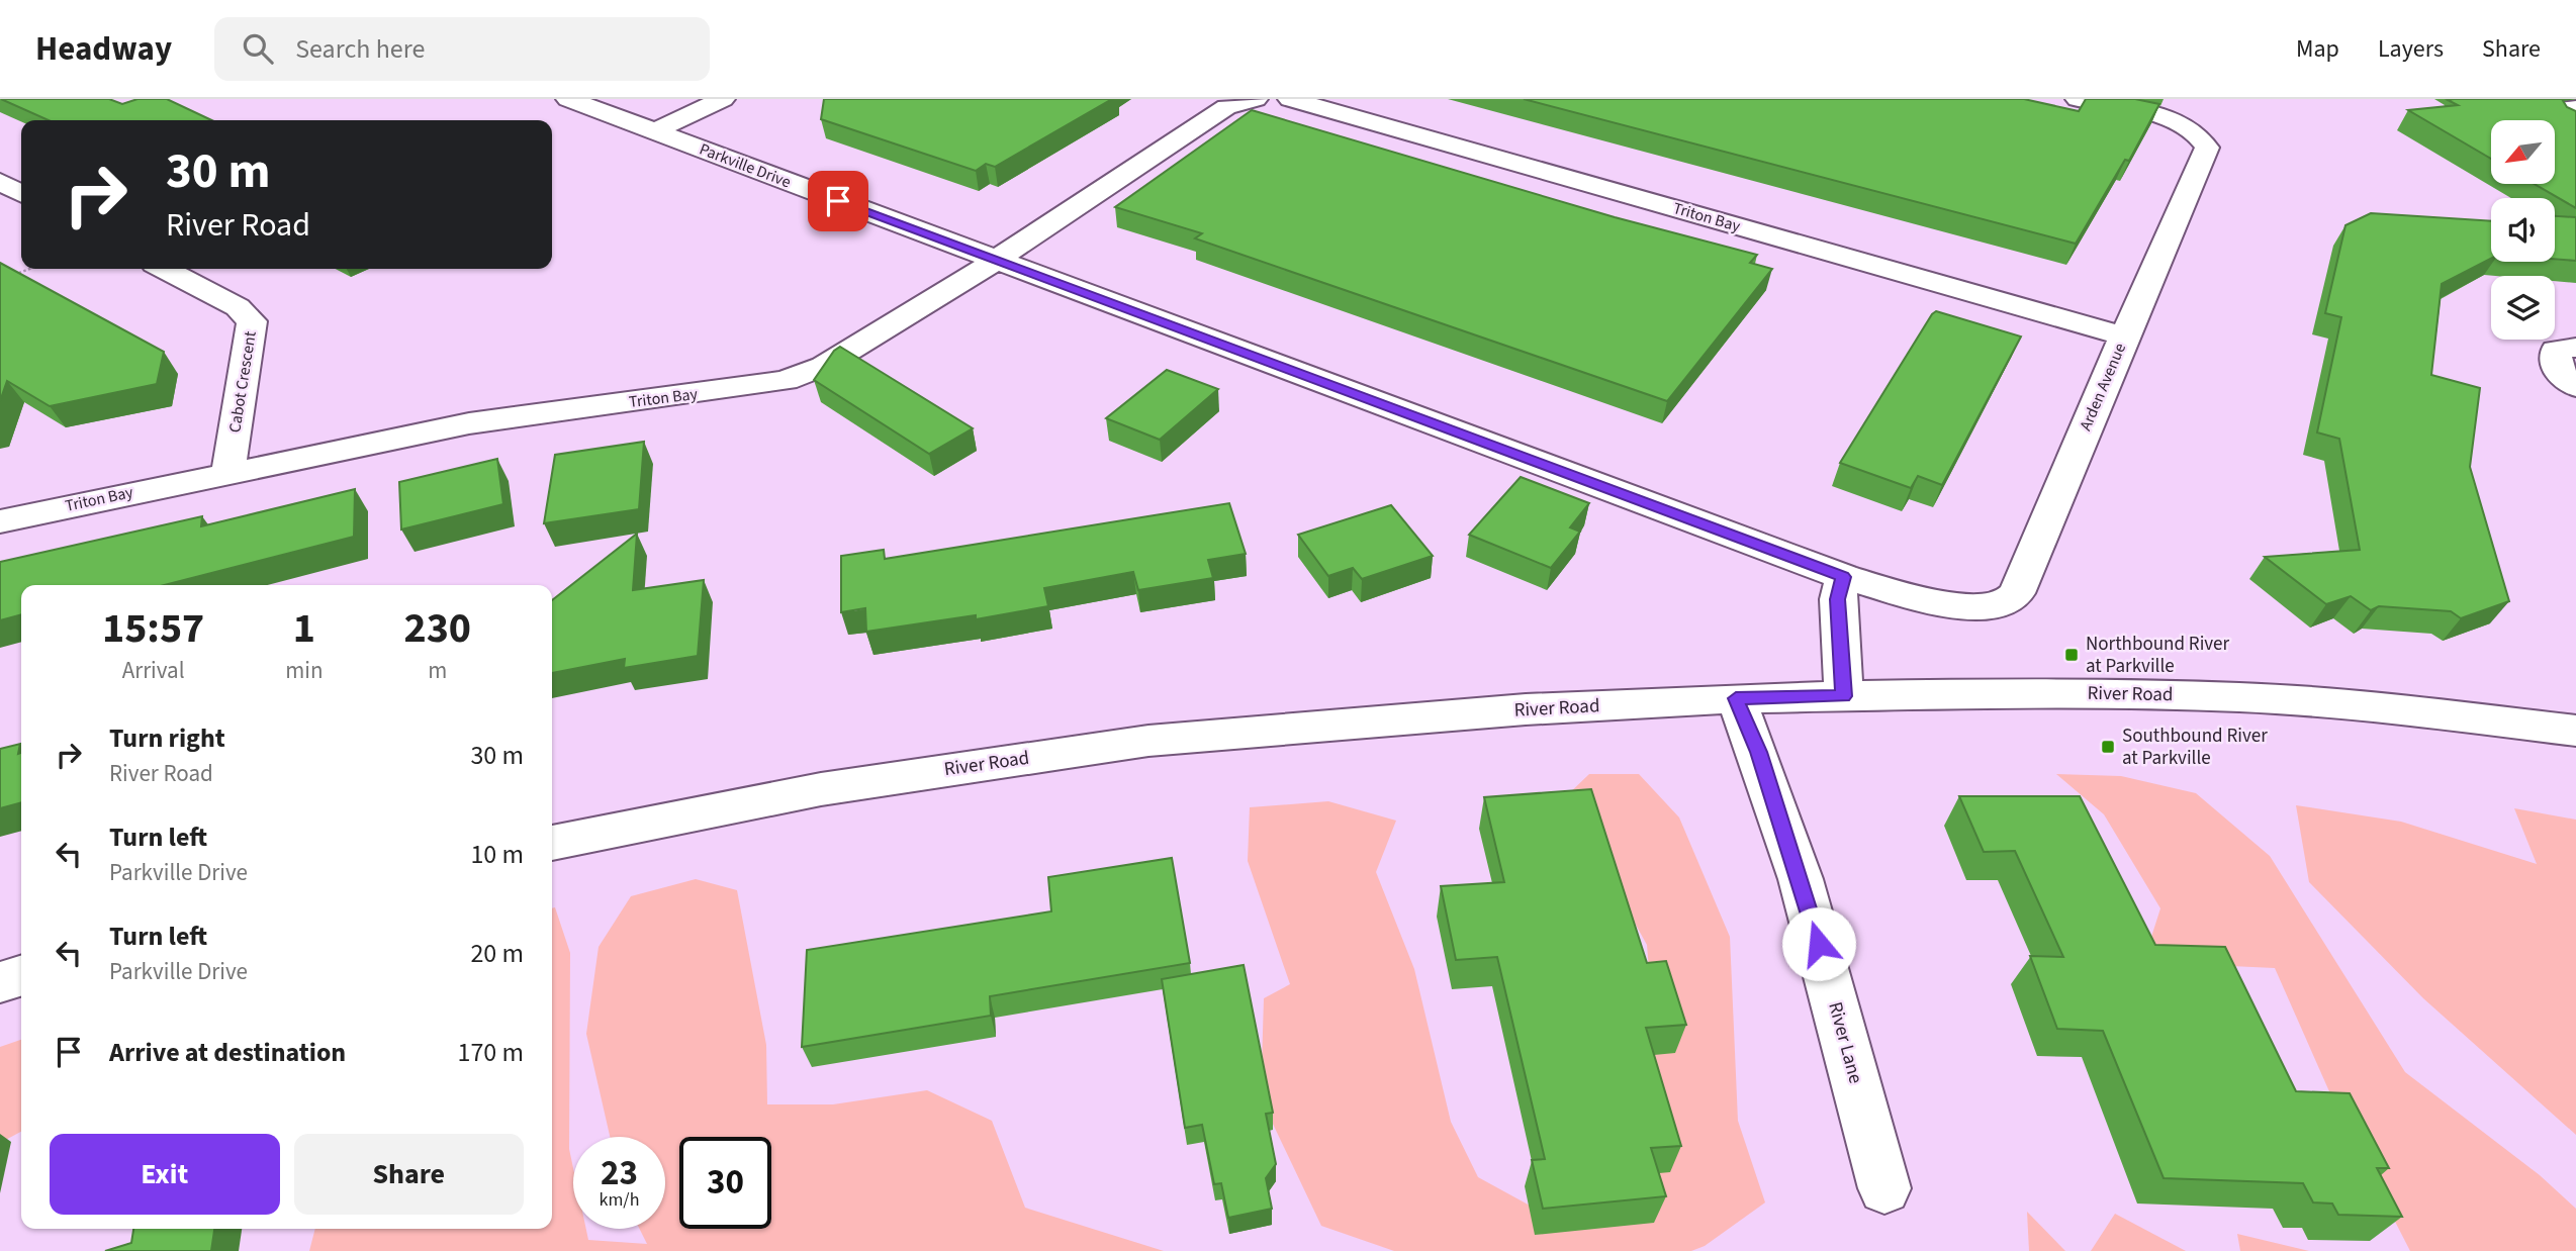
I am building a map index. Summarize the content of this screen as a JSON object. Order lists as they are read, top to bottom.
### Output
{
  "streets": {
    "street": [
      "Parkville Drive",
      "Triton Bay",
      "Cabot Crescent",
      "Arden Avenue",
      "River Road",
      "River Lane"
    ]
  },
  "crossings": [
    ["Parkville Drive", "Triton Bay"],
    ["Parkville Drive", "Arden Avenue"],
    ["Triton Bay", "Cabot Crescent"],
    ["Triton Bay", "Arden Avenue"],
    ["River Road", "River Lane"]
  ],
  "places": {
    "transit": ["Northbound River at Parkville", "Southbound River at Parkville"]
  },
  "north": "bottom left",
  "page": {
    "header": "Headway",
    "search": "Search here",
    "nav": ["Map", "Layers", "Share"],
    "turn": ["30 m", "River Road"],
    "eta": [
      "15:57",
      "Arrival",
      "1",
      "min",
      "230",
      "m"
    ],
    "list": [
      {
        "name": "Turn right",
        "note": "River Road",
        "value": "30 m"
      },
      {
        "name": "Turn left",
        "note": "Parkville Drive",
        "value": "10 m"
      },
      {
        "name": "Turn left",
        "note": "Parkville Drive",
        "value": "20 m"
      },
      {
        "name": "Arrive at destination",
        "value": "170 m"
      }
    ],
    "buttons": ["Exit", "Share"],
    "speed": "23 km/h",
    "limit": "30"
  }
}
